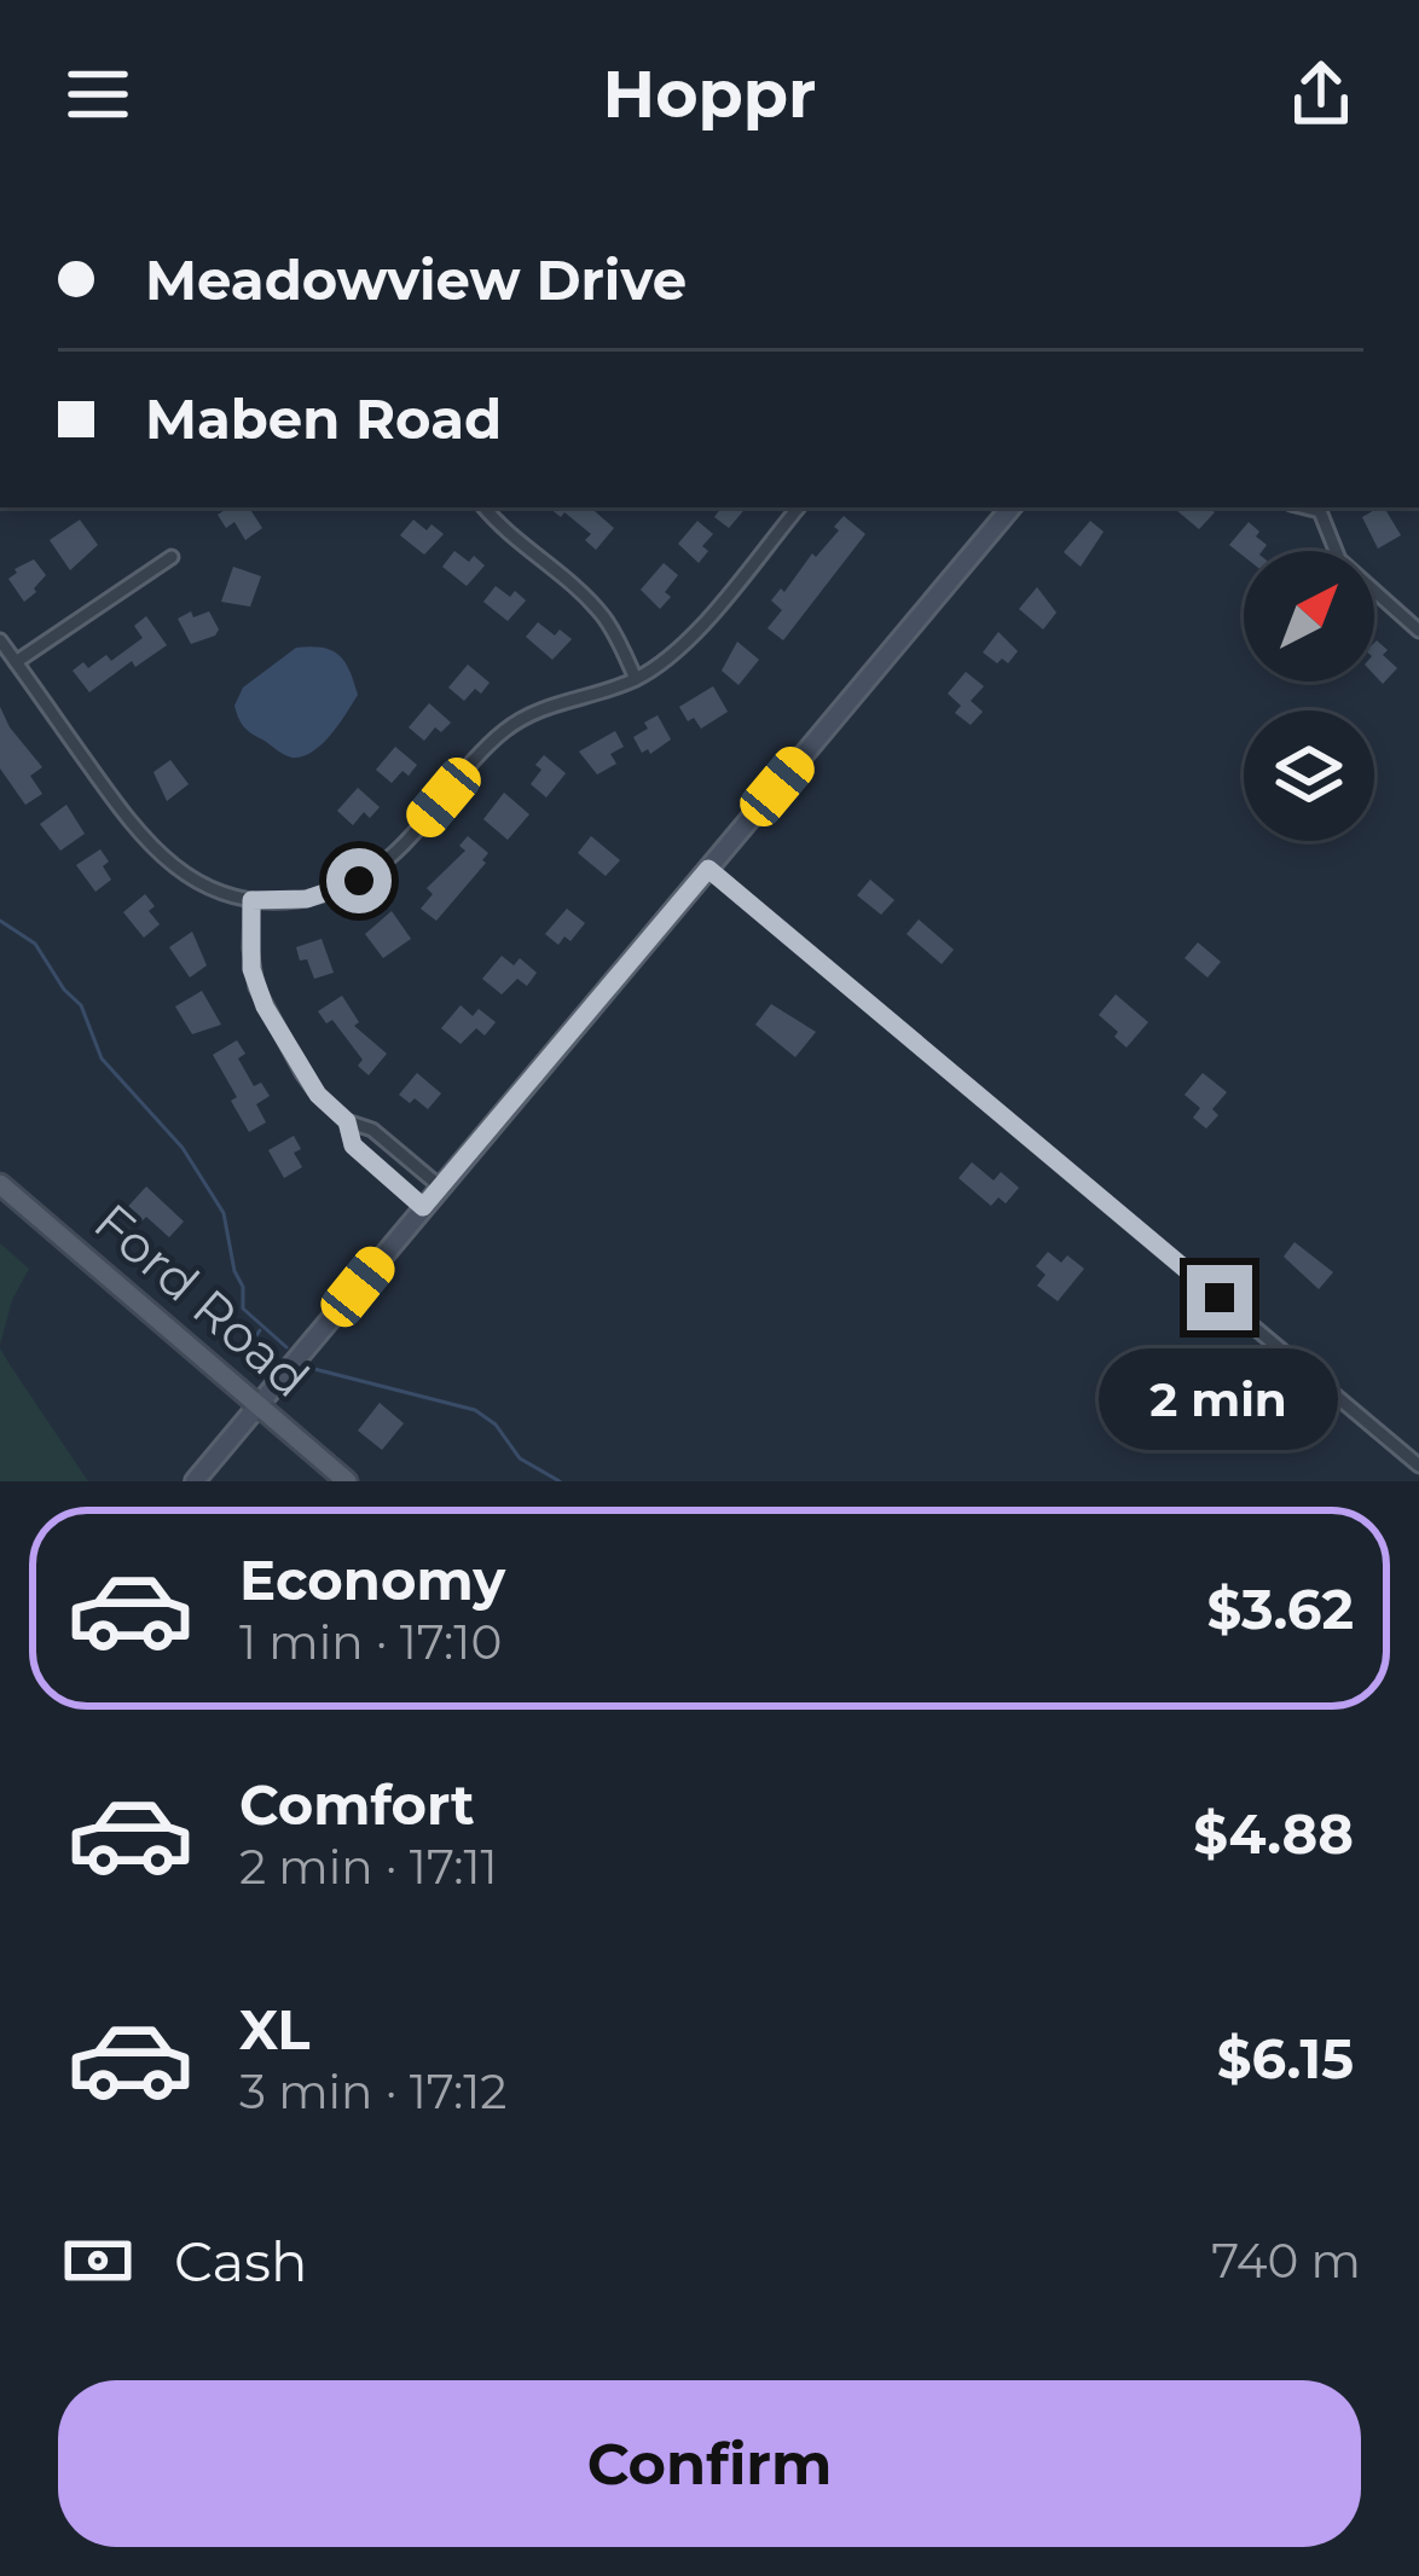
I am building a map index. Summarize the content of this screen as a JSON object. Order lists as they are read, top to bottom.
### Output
{
  "streets": {
    "main road": ["Ford Road"]
  },
  "north": "top right",
  "page": {
    "header": "Hoppr",
    "banner": ["Meadowview Drive", "Maben Road"],
    "bubble": "2 min",
    "list": [
      {
        "name": "Economy",
        "note": "1 min · 17:10",
        "value": "$3.62"
      },
      {
        "name": "Comfort",
        "note": "2 min · 17:11",
        "value": "$4.88"
      },
      {
        "name": "XL",
        "note": "3 min · 17:12",
        "value": "$6.15"
      }
    ],
    "pay": ["Cash", "740 m"],
    "buttons": "Confirm"
  }
}
